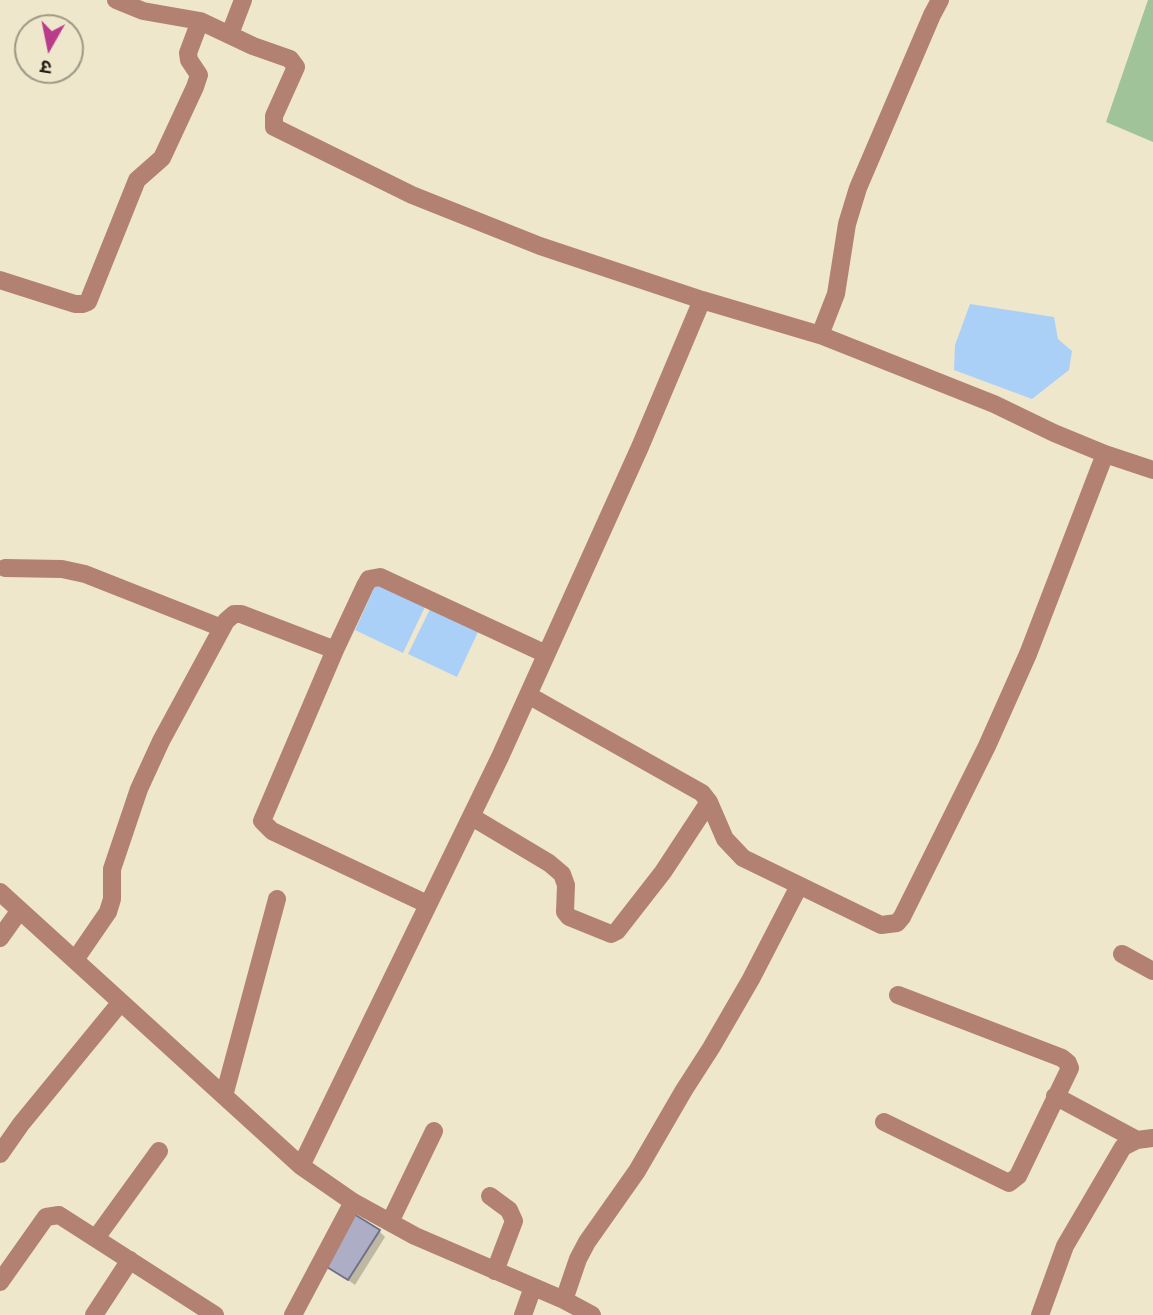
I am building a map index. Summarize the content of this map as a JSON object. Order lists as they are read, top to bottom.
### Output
{
  "north": "bottom"
}
